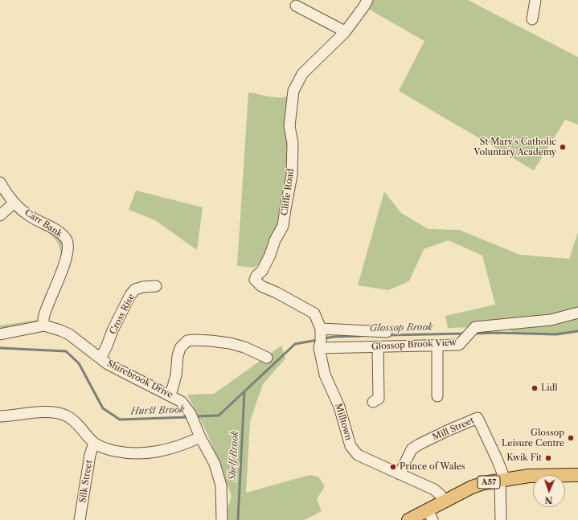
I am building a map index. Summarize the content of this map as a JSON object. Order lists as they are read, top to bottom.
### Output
{
  "streets": {
    "main road": ["A57"],
    "street": [
      "Cliffe Road",
      "Carr Bank",
      "Cross Rise",
      "Glossop Brook View",
      "Shirebrook Drive",
      "Milltown",
      "Mill Street",
      "Silk Street"
    ]
  },
  "crossings": [
    ["Cliffe Road", "Milltown"],
    ["Carr Bank", "Shirebrook Drive"],
    ["Cross Rise", "Shirebrook Drive"],
    ["Glossop Brook View", "Milltown"],
    ["Milltown", "Mill Street"],
    ["Milltown", "A57"],
    ["Mill Street", "A57"]
  ],
  "water": ["Glossop Brook", "Hurst Brook", "Shelf Brook"],
  "places": [
    "St Mary's Catholic Voluntary Academy",
    "Lidl",
    "Glossop Leisure Centre",
    "Kwik Fit",
    "Prince of Wales"
  ],
  "north": "bottom"
}
